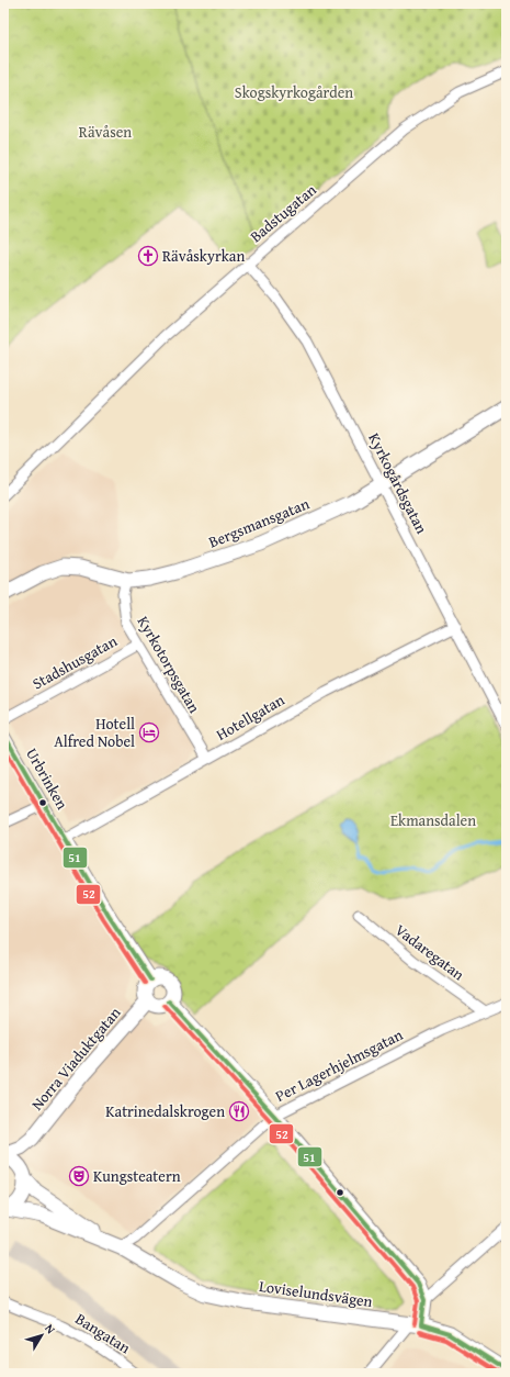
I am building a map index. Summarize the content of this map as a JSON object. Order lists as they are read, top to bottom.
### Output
{
  "streets": {
    "street": [
      "Badstugatan",
      "Kyrkogårdsgatan",
      "Bergsmansgatan",
      "Stadshusgatan",
      "Kyrkotorpsgatan",
      "Hotellgatan",
      "Urbrinken",
      "Vadaregatan",
      "Norra Viaduktgatan",
      "Per Lagerhjelmsgatan",
      "Loviselundsvägen",
      "Bangatan"
    ]
  },
  "crossings": [
    ["Badstugatan", "Kyrkogårdsgatan"],
    ["Kyrkogårdsgatan", "Bergsmansgatan"],
    ["Kyrkogårdsgatan", "Hotellgatan"],
    ["Bergsmansgatan", "Kyrkotorpsgatan"],
    ["Stadshusgatan", "Kyrkotorpsgatan"],
    ["Kyrkotorpsgatan", "Hotellgatan"],
    ["Hotellgatan", "Urbrinken"],
    ["Vadaregatan", "Per Lagerhjelmsgatan"],
    ["Norra Viaduktgatan", "Loviselundsvägen"],
    ["Per Lagerhjelmsgatan", "Loviselundsvägen"]
  ],
  "parks": ["Skogskyrkogården", "Rävåsen", "Ekmansdalen"],
  "places": {
    "church": ["Rävåskyrkan"],
    "hotel": ["Hotell Alfred Nobel"],
    "restaurant": ["Katrinedalskrogen"],
    "theatre": ["Kungsteatern"]
  },
  "lines": ["transit line 51", "transit line 52"],
  "north": "top right"
}
